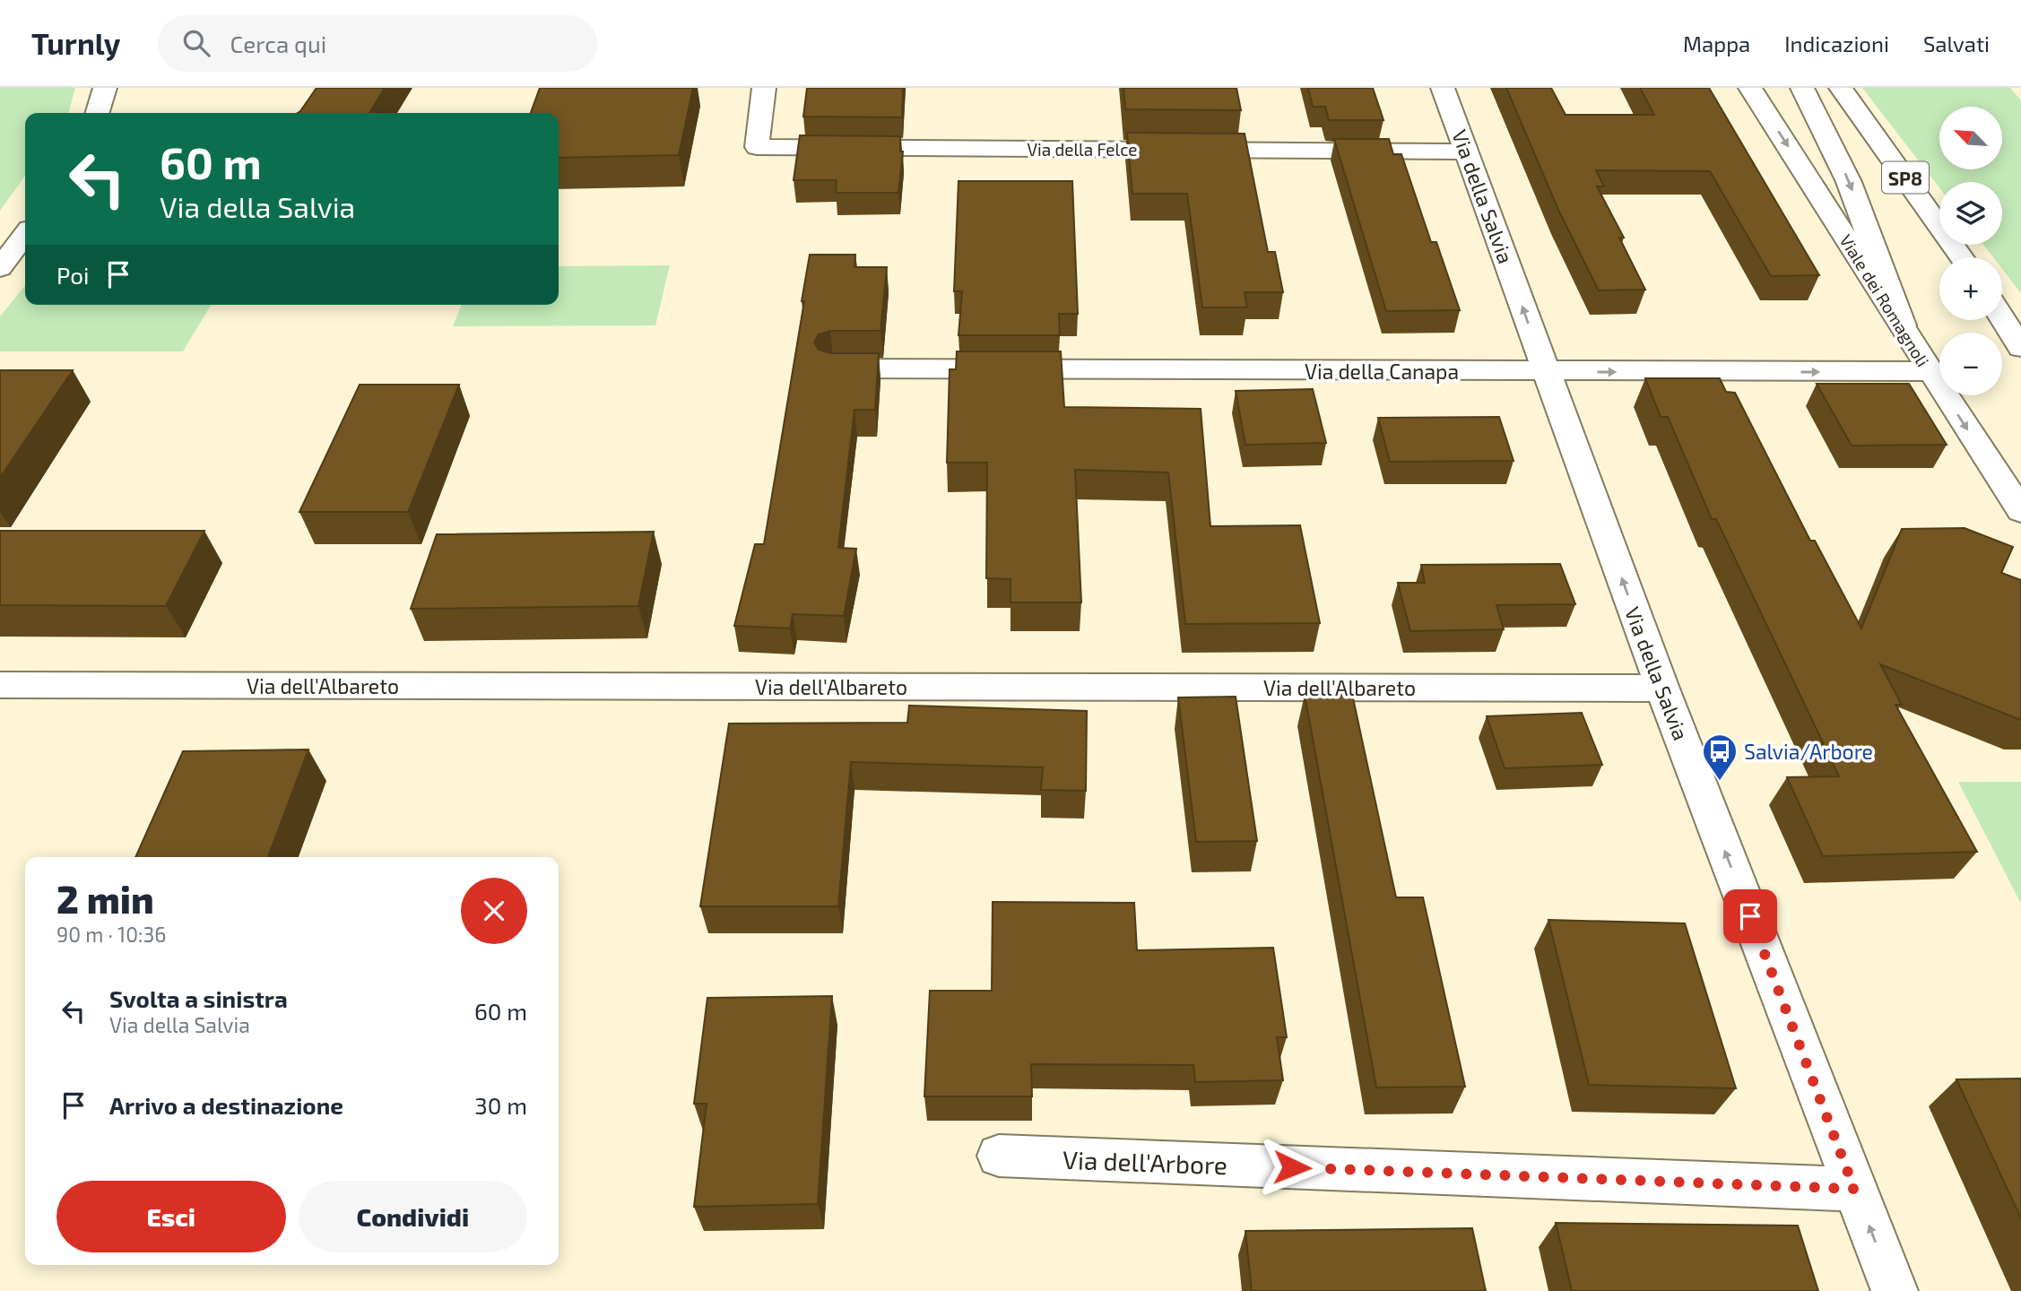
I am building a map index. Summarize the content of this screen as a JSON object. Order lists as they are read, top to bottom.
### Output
{
  "streets": {
    "street": [
      "Via della Felce",
      "SP8",
      "Via della Salvia",
      "Viale dei Romagnoli",
      "Via della Canapa",
      "Via dell'Albareto",
      "Via dell'Arbore"
    ]
  },
  "crossings": [
    ["Via della Felce", "Via della Salvia"],
    ["Via della Salvia", "Via della Canapa"],
    ["Via della Salvia", "Via dell'Albareto"],
    ["Via della Salvia", "Via dell'Arbore"],
    ["Viale dei Romagnoli", "Via della Canapa"]
  ],
  "one_way": ["Via della Salvia"],
  "places": {
    "bus stop": ["Salvia/Arbore"]
  },
  "north": "top left",
  "page": {
    "header": "Turnly",
    "search": "Cerca qui",
    "nav": ["Mappa", "Indicazioni", "Salvati"],
    "map_buttons": ["+", "−"],
    "turn": ["60 m", "Via della Salvia"],
    "then": "Poi",
    "heading": ["2 min", "90 m · 10:36"],
    "list": [
      {
        "name": "Svolta a sinistra",
        "note": "Via della Salvia",
        "value": "60 m"
      },
      {
        "name": "Arrivo a destinazione",
        "value": "30 m"
      }
    ],
    "buttons": ["Esci", "Condividi"]
  }
}
